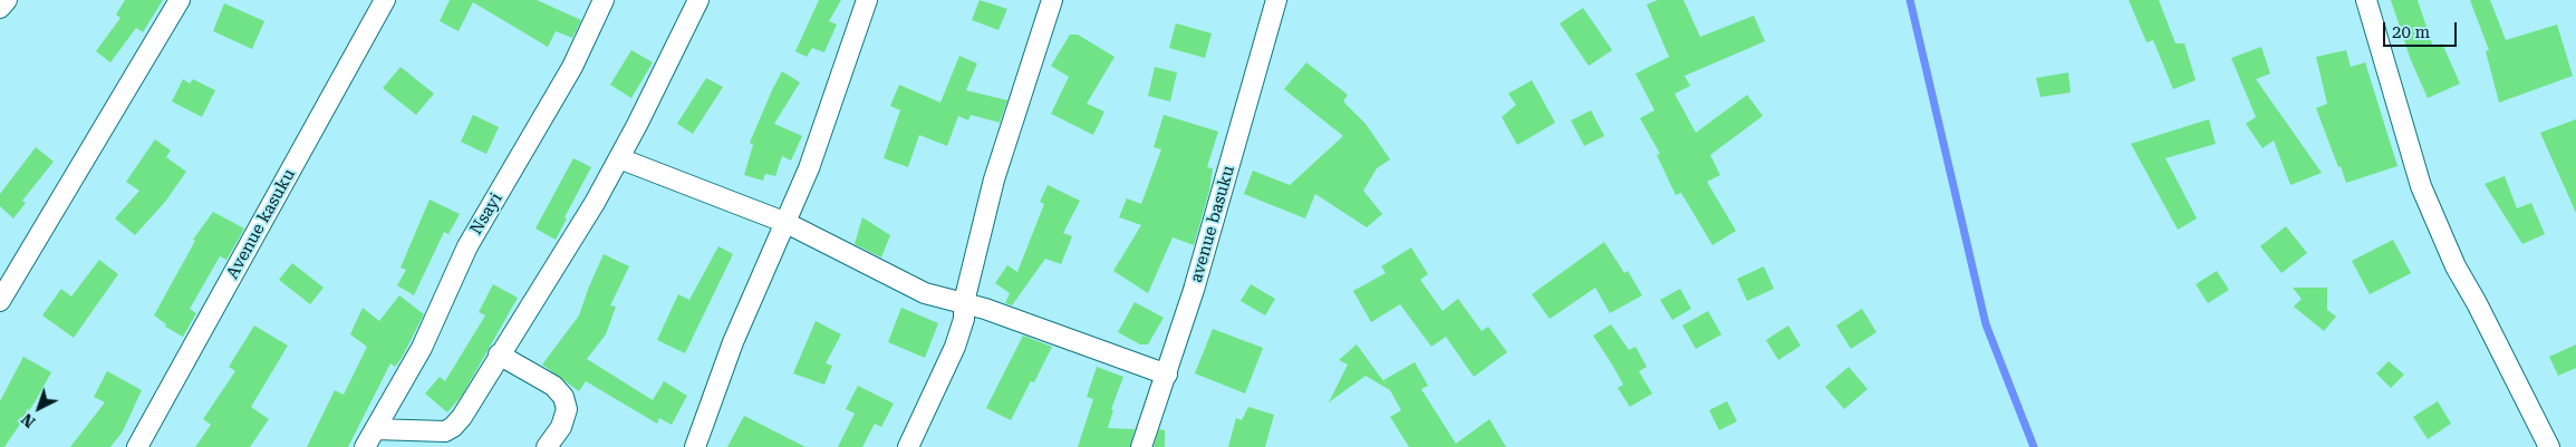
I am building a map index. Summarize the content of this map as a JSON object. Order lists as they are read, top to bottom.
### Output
{
  "streets": {
    "street": ["Nsayi", "Avenue kasuku", "avenue basuku"]
  },
  "scale_bar": "20 m",
  "north": "bottom left"
}
